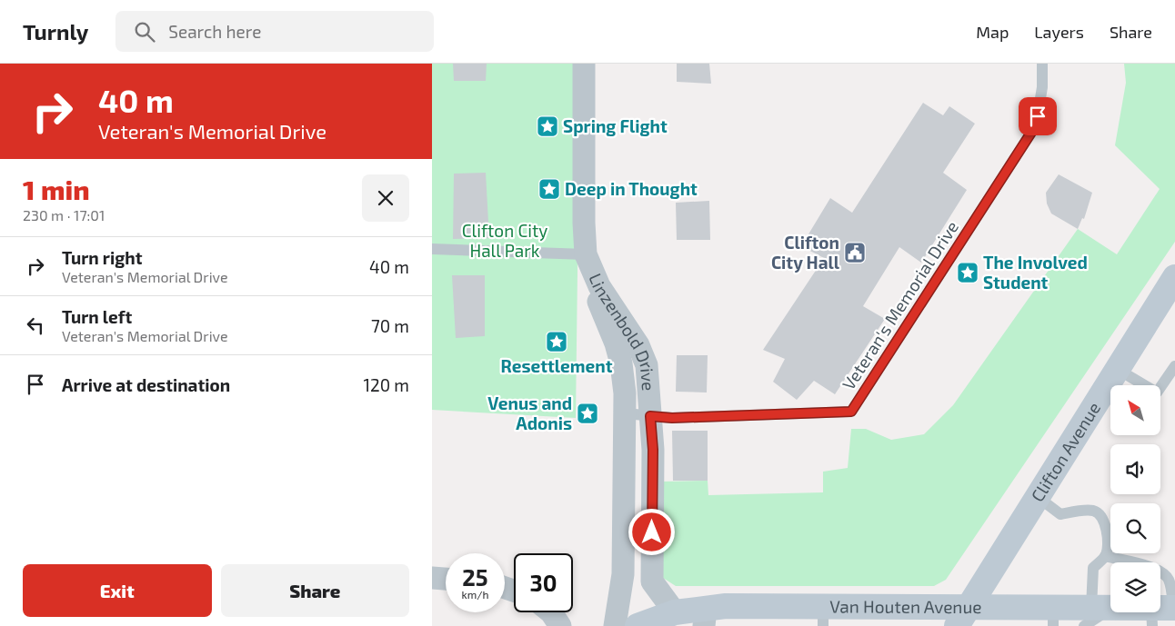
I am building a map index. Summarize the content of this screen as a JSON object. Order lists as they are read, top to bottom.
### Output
{
  "streets": {
    "main road": ["Clifton Avenue", "Van Houten Avenue"],
    "street": ["Linzenbold Drive"],
    "lane": ["Veteran's Memorial Drive"]
  },
  "crossings": [
    ["Veteran's Memorial Drive", "Linzenbold Drive"],
    ["Linzenbold Drive", "Van Houten Avenue"],
    ["Clifton Avenue", "Van Houten Avenue"]
  ],
  "parks": ["Clifton City Hall Park"],
  "places": {
    "place": [
      "Spring Flight",
      "Deep in Thought",
      "The Involved Student",
      "Resettlement",
      "Venus and Adonis"
    ],
    "public building": ["Clifton City Hall"]
  },
  "north": "top left",
  "page": {
    "header": "Turnly",
    "search": "Search here",
    "nav": ["Map", "Layers", "Share"],
    "turn": ["40 m", "Veteran's Memorial Drive"],
    "heading": ["1 min", "230 m · 17:01"],
    "list": [
      {
        "name": "Turn right",
        "note": "Veteran's Memorial Drive",
        "value": "40 m"
      },
      {
        "name": "Turn left",
        "note": "Veteran's Memorial Drive",
        "value": "70 m"
      },
      {
        "name": "Arrive at destination",
        "value": "120 m"
      }
    ],
    "speed": "25 km/h",
    "limit": "30",
    "buttons": ["Exit", "Share"]
  }
}
